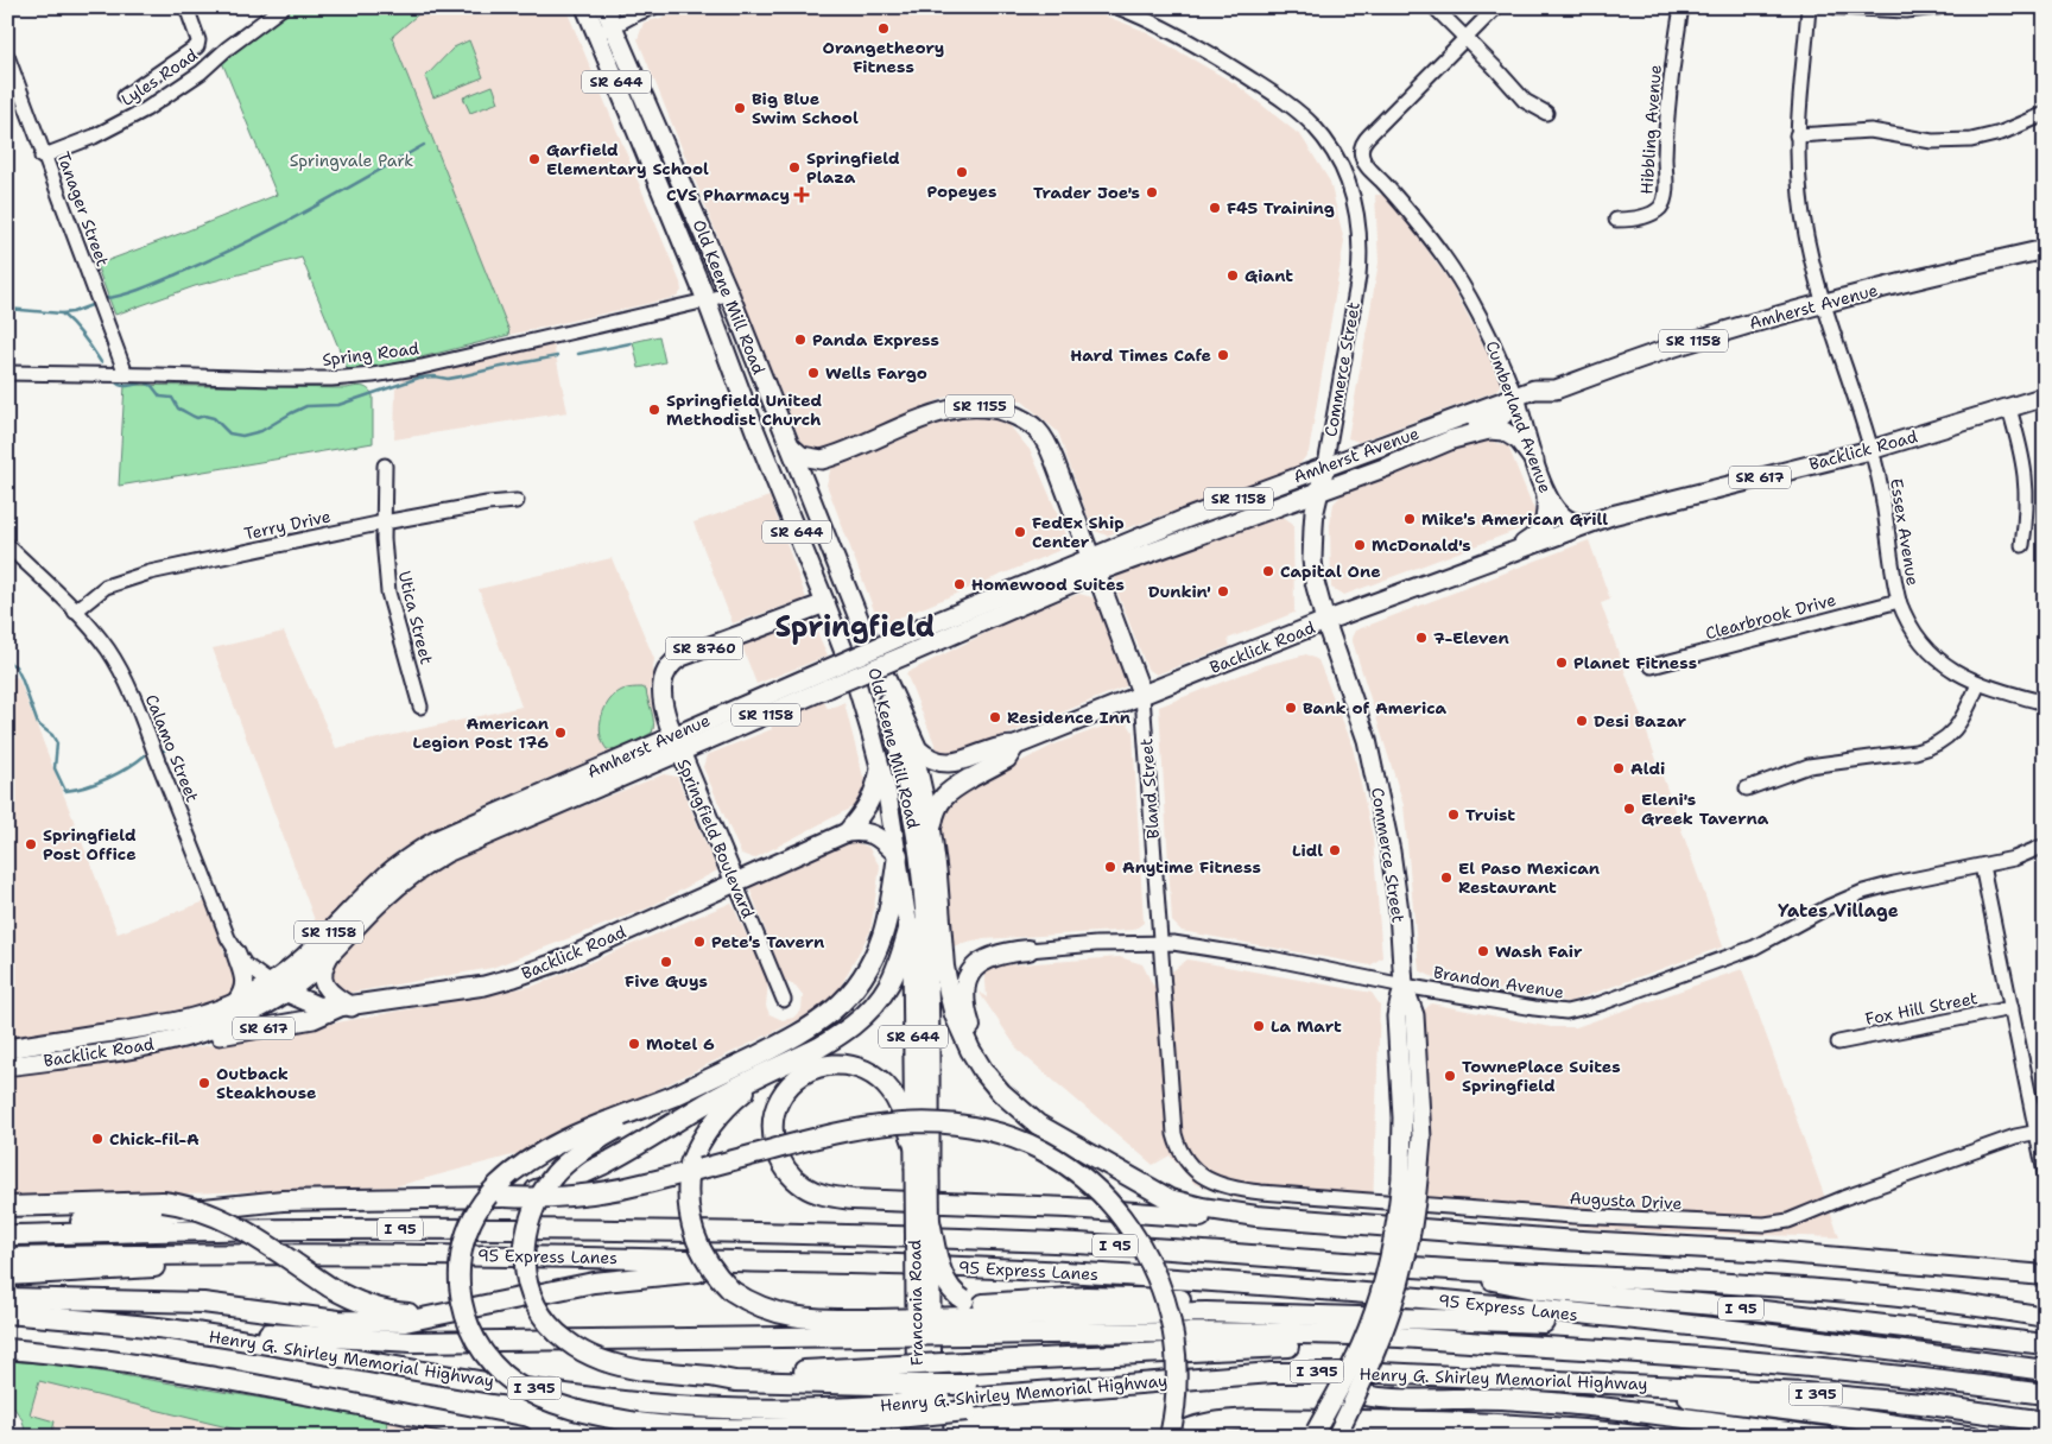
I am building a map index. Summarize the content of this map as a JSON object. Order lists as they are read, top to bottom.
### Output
{
  "streets": {
    "highway": [
      "I 95",
      "95 Express Lanes",
      "Henry G. Shirley Memorial Highway",
      "I 395"
    ],
    "main road": [
      "SR 644",
      "Old Keene Mill Road",
      "Amherst Avenue",
      "SR 1158",
      "Commerce Street",
      "SR 1155",
      "Cumberland Avenue",
      "Backlick Road",
      "SR 617",
      "SR 8760",
      "Bland Street",
      "Springfield Boulevard",
      "Franconia Road"
    ],
    "street": [
      "Lyles Road",
      "Hibbling Avenue",
      "Tanager Street",
      "Spring Road",
      "Terry Drive",
      "Essex Avenue",
      "Clearbrook Drive",
      "Utica Street",
      "Calamo Street",
      "Brandon Avenue",
      "Fox Hill Street",
      "Augusta Drive"
    ]
  },
  "crossings": [
    ["Lyles Road", "Tanager Street"],
    ["Tanager Street", "Spring Road"],
    ["Old Keene Mill Road", "Spring Road"],
    ["Old Keene Mill Road", "Backlick Road"],
    ["Old Keene Mill Road", "Springfield Boulevard"],
    ["Old Keene Mill Road", "Franconia Road"],
    ["Amherst Avenue", "Commerce Street"],
    ["Amherst Avenue", "Cumberland Avenue"],
    ["Amherst Avenue", "Backlick Road"],
    ["Amherst Avenue", "Essex Avenue"],
    ["Amherst Avenue", "Calamo Street"],
    ["Amherst Avenue", "Bland Street"],
    ["Amherst Avenue", "Springfield Boulevard"],
    ["Commerce Street", "Backlick Road"],
    ["Commerce Street", "Brandon Avenue"],
    ["Cumberland Avenue", "Backlick Road"],
    ["Backlick Road", "SR 617"],
    ["Backlick Road", "Essex Avenue"],
    ["Backlick Road", "Calamo Street"],
    ["Backlick Road", "Bland Street"],
    ["Backlick Road", "Springfield Boulevard"],
    ["Terry Drive", "Utica Street"],
    ["Terry Drive", "Calamo Street"],
    ["Essex Avenue", "Clearbrook Drive"],
    ["Bland Street", "Brandon Avenue"],
    ["Bland Street", "Augusta Drive"]
  ],
  "districts": ["Springfield", "Yates Village"],
  "parks": ["Springvale Park"],
  "places": {
    "other": [
      "Orangetheory Fitness",
      "Big Blue Swim School",
      "Garfield Elementary School",
      "Springfield Plaza",
      "Popeyes",
      "Trader Joe's",
      "F45 Training",
      "Giant",
      "Panda Express",
      "Hard Times Cafe",
      "Wells Fargo",
      "Springfield United Methodist Church",
      "Mike's American Grill",
      "FedEx Ship Center",
      "McDonald's",
      "Capital One",
      "Homewood Suites",
      "Dunkin'",
      "7-Eleven",
      "Planet Fitness",
      "Bank of America",
      "Residence Inn",
      "Desi Bazar",
      "American Legion Post 176",
      "Aldi",
      "Eleni's Greek Taverna",
      "Truist",
      "Springfield Post Office",
      "Lidl",
      "Anytime Fitness",
      "El Paso Mexican Restaurant",
      "Pete's Tavern",
      "Wash Fair",
      "Five Guys",
      "La Mart",
      "Motel 6",
      "TownePlace Suites Springfield",
      "Outback Steakhouse",
      "Chick-fil-A"
    ],
    "health": ["CVS Pharmacy"]
  }
}
